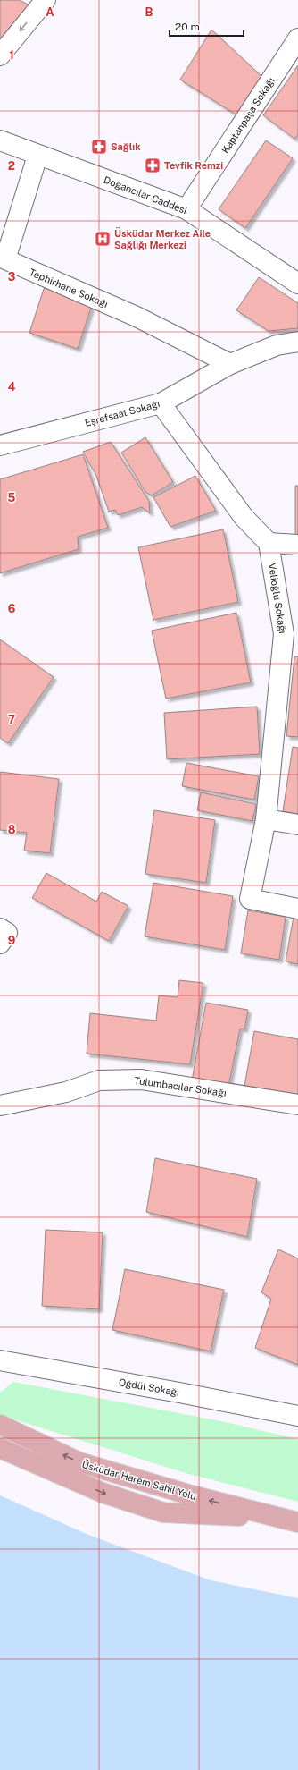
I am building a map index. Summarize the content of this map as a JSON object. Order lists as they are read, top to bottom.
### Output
{
  "streets": {
    "main road": ["Üsküdar Harem Sahil Yolu"],
    "street": [
      "Kaptanpaşa Sokağı",
      "Doğancılar Caddesi",
      "Tephirhane Sokağı",
      "Eşrefsaat Sokağı",
      "Velioğlu Sokağı",
      "Tulumbacılar Sokağı",
      "Oğdül Sokağı"
    ]
  },
  "crossings": [
    ["Kaptanpaşa Sokağı", "Doğancılar Caddesi"],
    ["Doğancılar Caddesi", "Tephirhane Sokağı"],
    ["Tephirhane Sokağı", "Eşrefsaat Sokağı"]
  ],
  "places": {
    "pharmacy": ["Sağlık", "Tevfik Remzi"],
    "hospital": ["Üsküdar Merkez Aile Sağlığı Merkezi"]
  },
  "scale_bar": "20 m",
  "grid": {
    "columns": ["A", "B"],
    "rows": [
      "1",
      "2",
      "3",
      "4",
      "5",
      "6",
      "7",
      "8",
      "9"
    ]
  }
}
